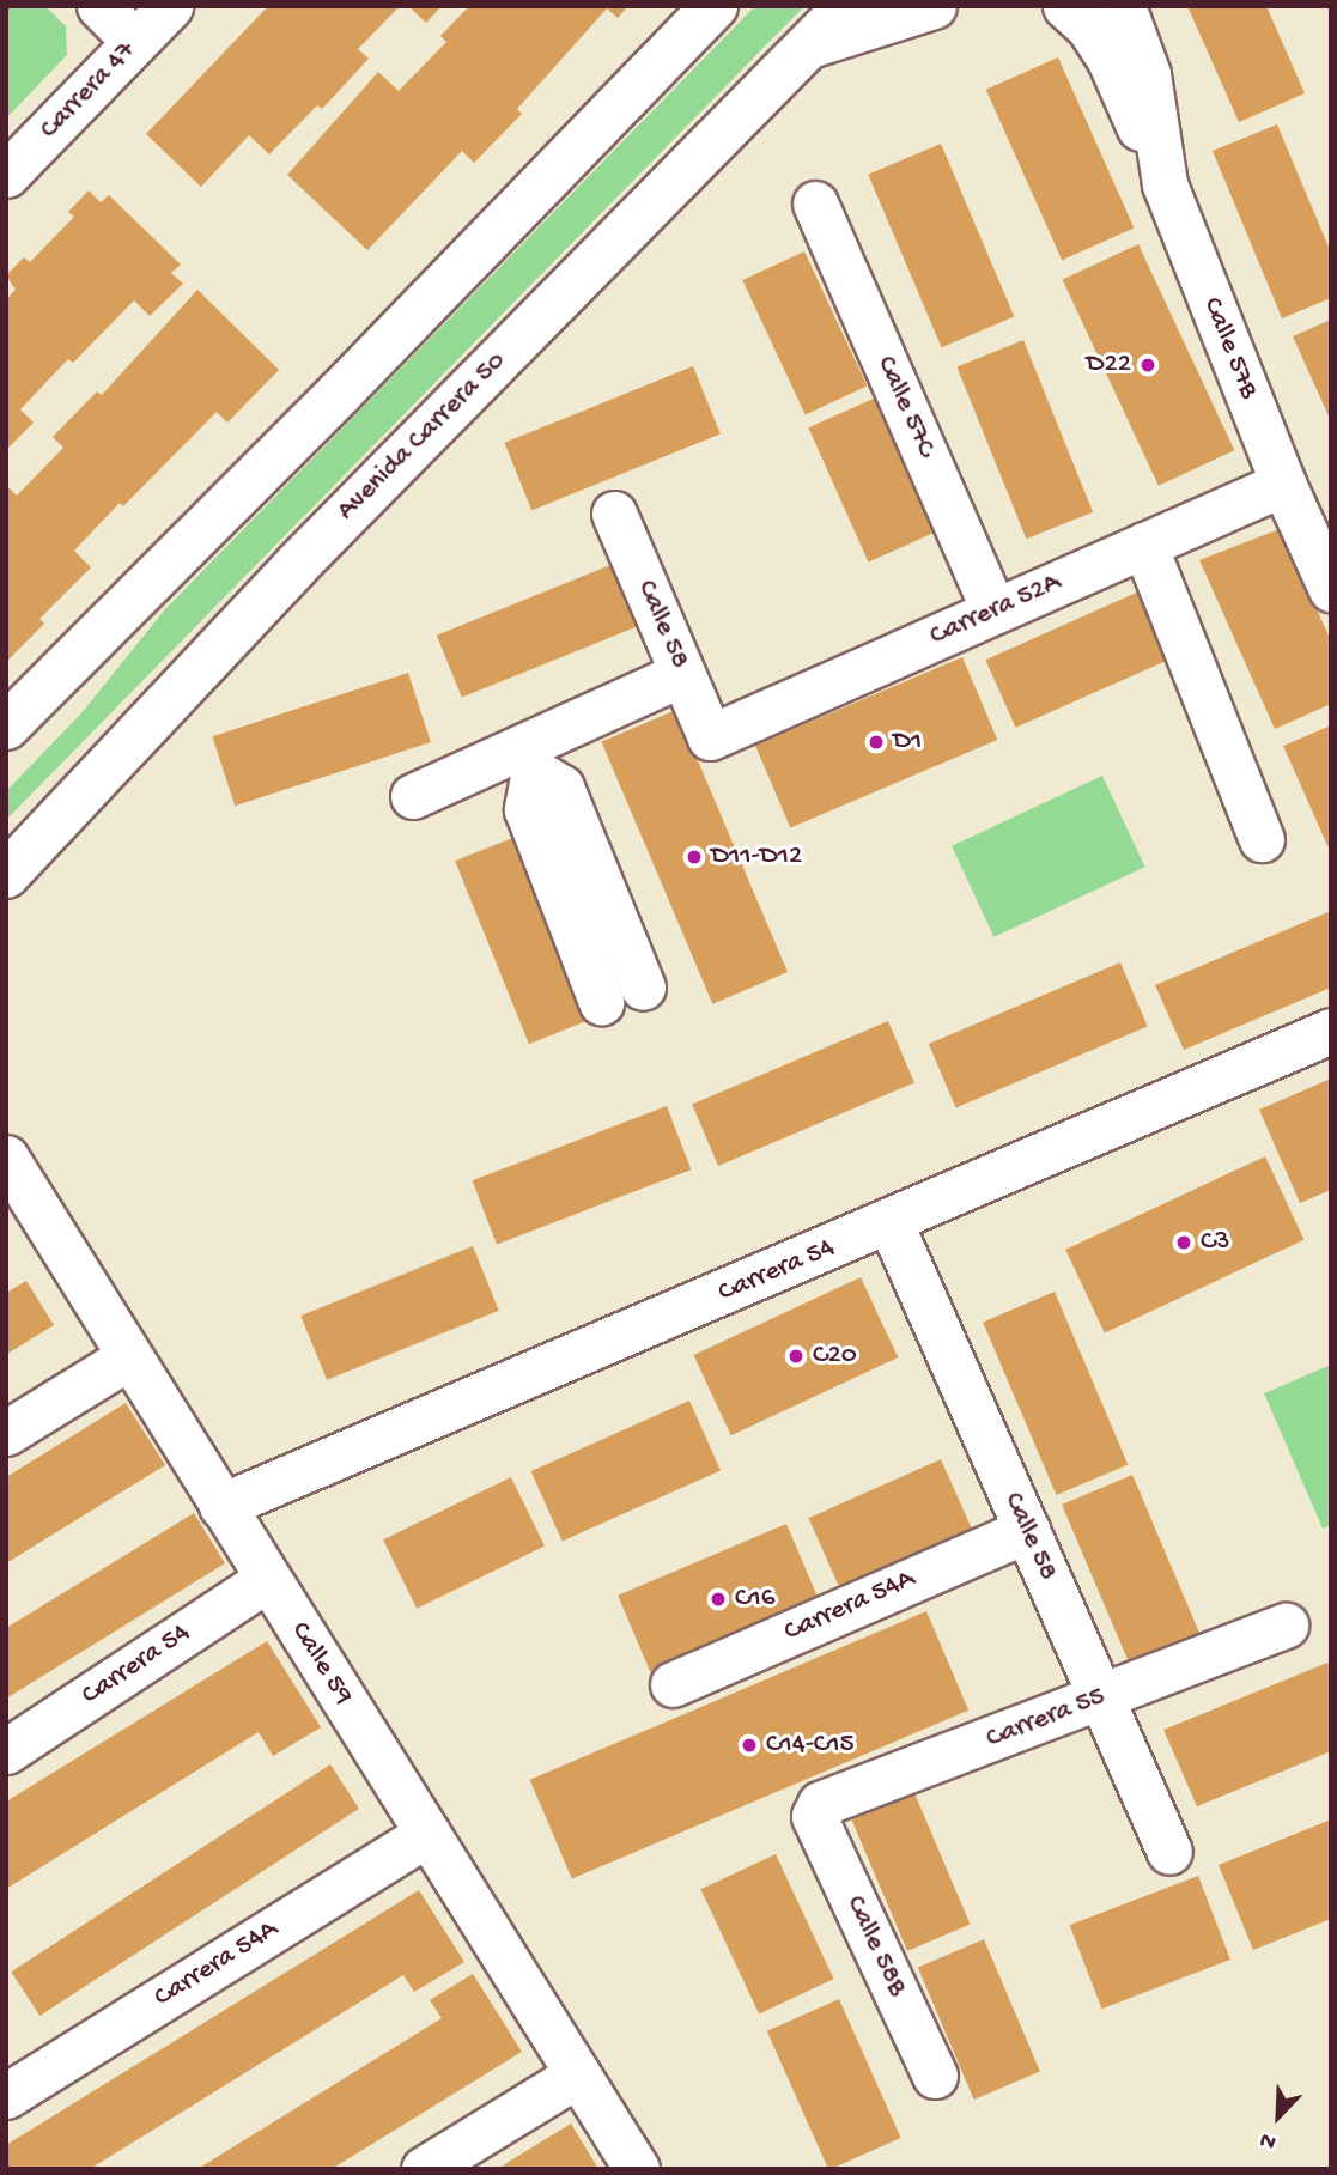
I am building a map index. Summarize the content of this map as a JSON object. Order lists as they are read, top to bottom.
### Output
{
  "streets": {
    "main road": ["Avenida Carrera 50"],
    "street": [
      "Carrera 47",
      "Calle 57B",
      "Calle 57C",
      "Carrera 52A",
      "Calle 58",
      "Carrera 54",
      "Carrera 54A",
      "Calle 59",
      "Carrera 55",
      "Calle 58B"
    ]
  },
  "crossings": [
    ["Calle 57B", "Carrera 52A"],
    ["Calle 57C", "Carrera 52A"],
    ["Carrera 52A", "Calle 58"],
    ["Calle 58", "Carrera 54"],
    ["Calle 58", "Carrera 54A"],
    ["Calle 58", "Carrera 55"],
    ["Carrera 54", "Calle 59"],
    ["Carrera 54A", "Calle 59"],
    ["Carrera 55", "Calle 58B"]
  ],
  "places": [
    "D22",
    "D1",
    "D11-D12",
    "C3",
    "C20",
    "C16",
    "C14-C15"
  ],
  "north": "bottom left"
}
